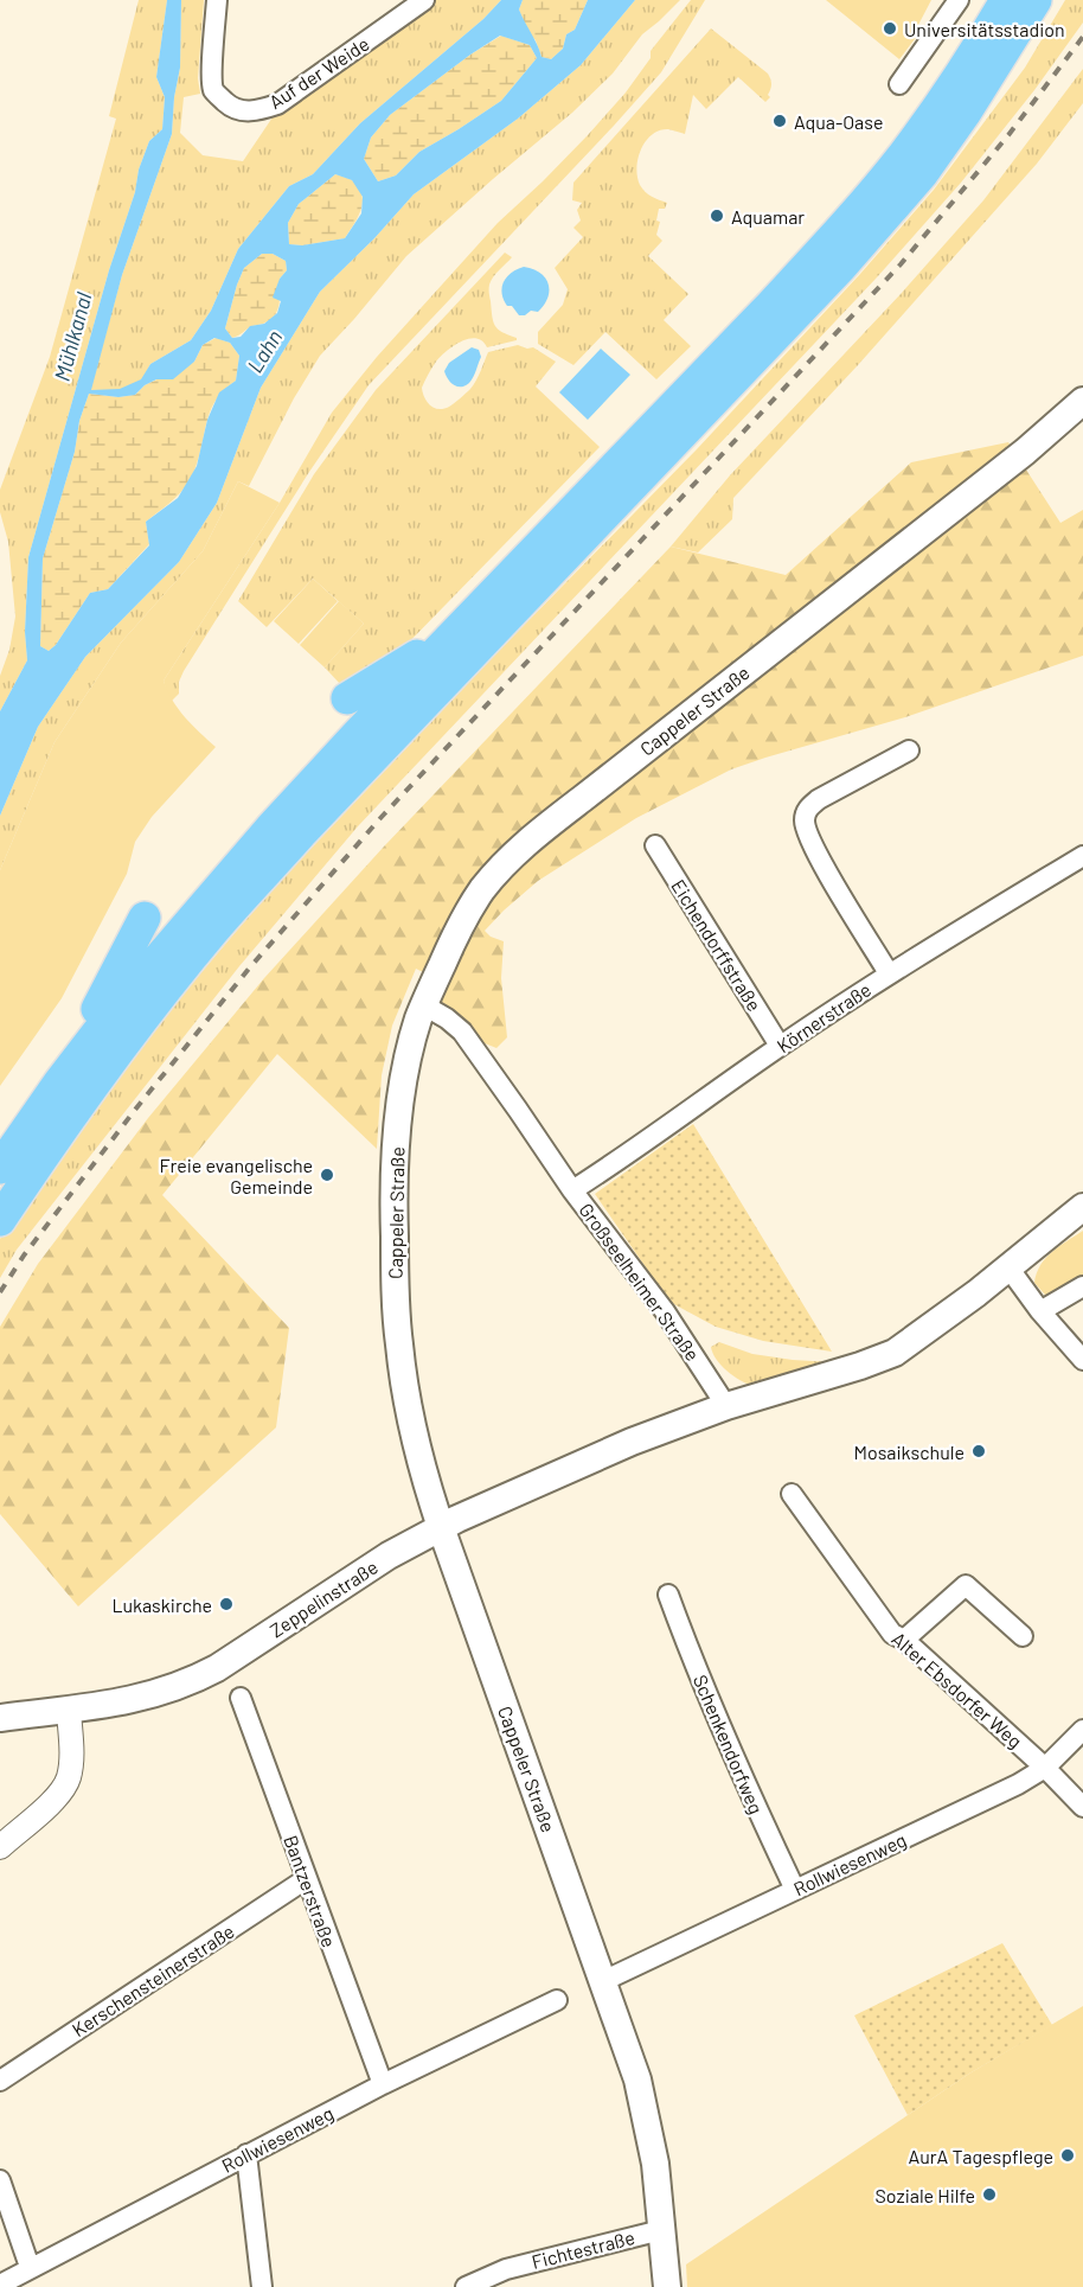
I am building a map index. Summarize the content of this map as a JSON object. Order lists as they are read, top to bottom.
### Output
{
  "streets": {
    "main road": ["Cappeler Straße", "Zeppelinstraße"],
    "street": [
      "Auf der Weide",
      "Eichendorffstraße",
      "Körnerstraße",
      "Großseelheimer Straße",
      "Alter Ebsdorfer Weg",
      "Schenkendorfweg",
      "Rollwiesenweg",
      "Bantzerstraße",
      "Kerschensteinerstraße",
      "Fichtestraße"
    ]
  },
  "crossings": [
    ["Cappeler Straße", "Großseelheimer Straße"],
    ["Cappeler Straße", "Zeppelinstraße"],
    ["Cappeler Straße", "Rollwiesenweg"],
    ["Cappeler Straße", "Fichtestraße"],
    ["Eichendorffstraße", "Körnerstraße"],
    ["Körnerstraße", "Großseelheimer Straße"],
    ["Großseelheimer Straße", "Zeppelinstraße"],
    ["Alter Ebsdorfer Weg", "Rollwiesenweg"],
    ["Schenkendorfweg", "Rollwiesenweg"],
    ["Rollwiesenweg", "Bantzerstraße"],
    ["Bantzerstraße", "Kerschensteinerstraße"]
  ],
  "water": ["Mühlkanal", "Lahn"],
  "places": [
    "Universitätsstadion",
    "Aqua-Oase",
    "Aquamar",
    "Freie evangelische Gemeinde",
    "Mosaikschule",
    "Lukaskirche",
    "AurA Tagespflege",
    "Soziale Hilfe"
  ]
}
